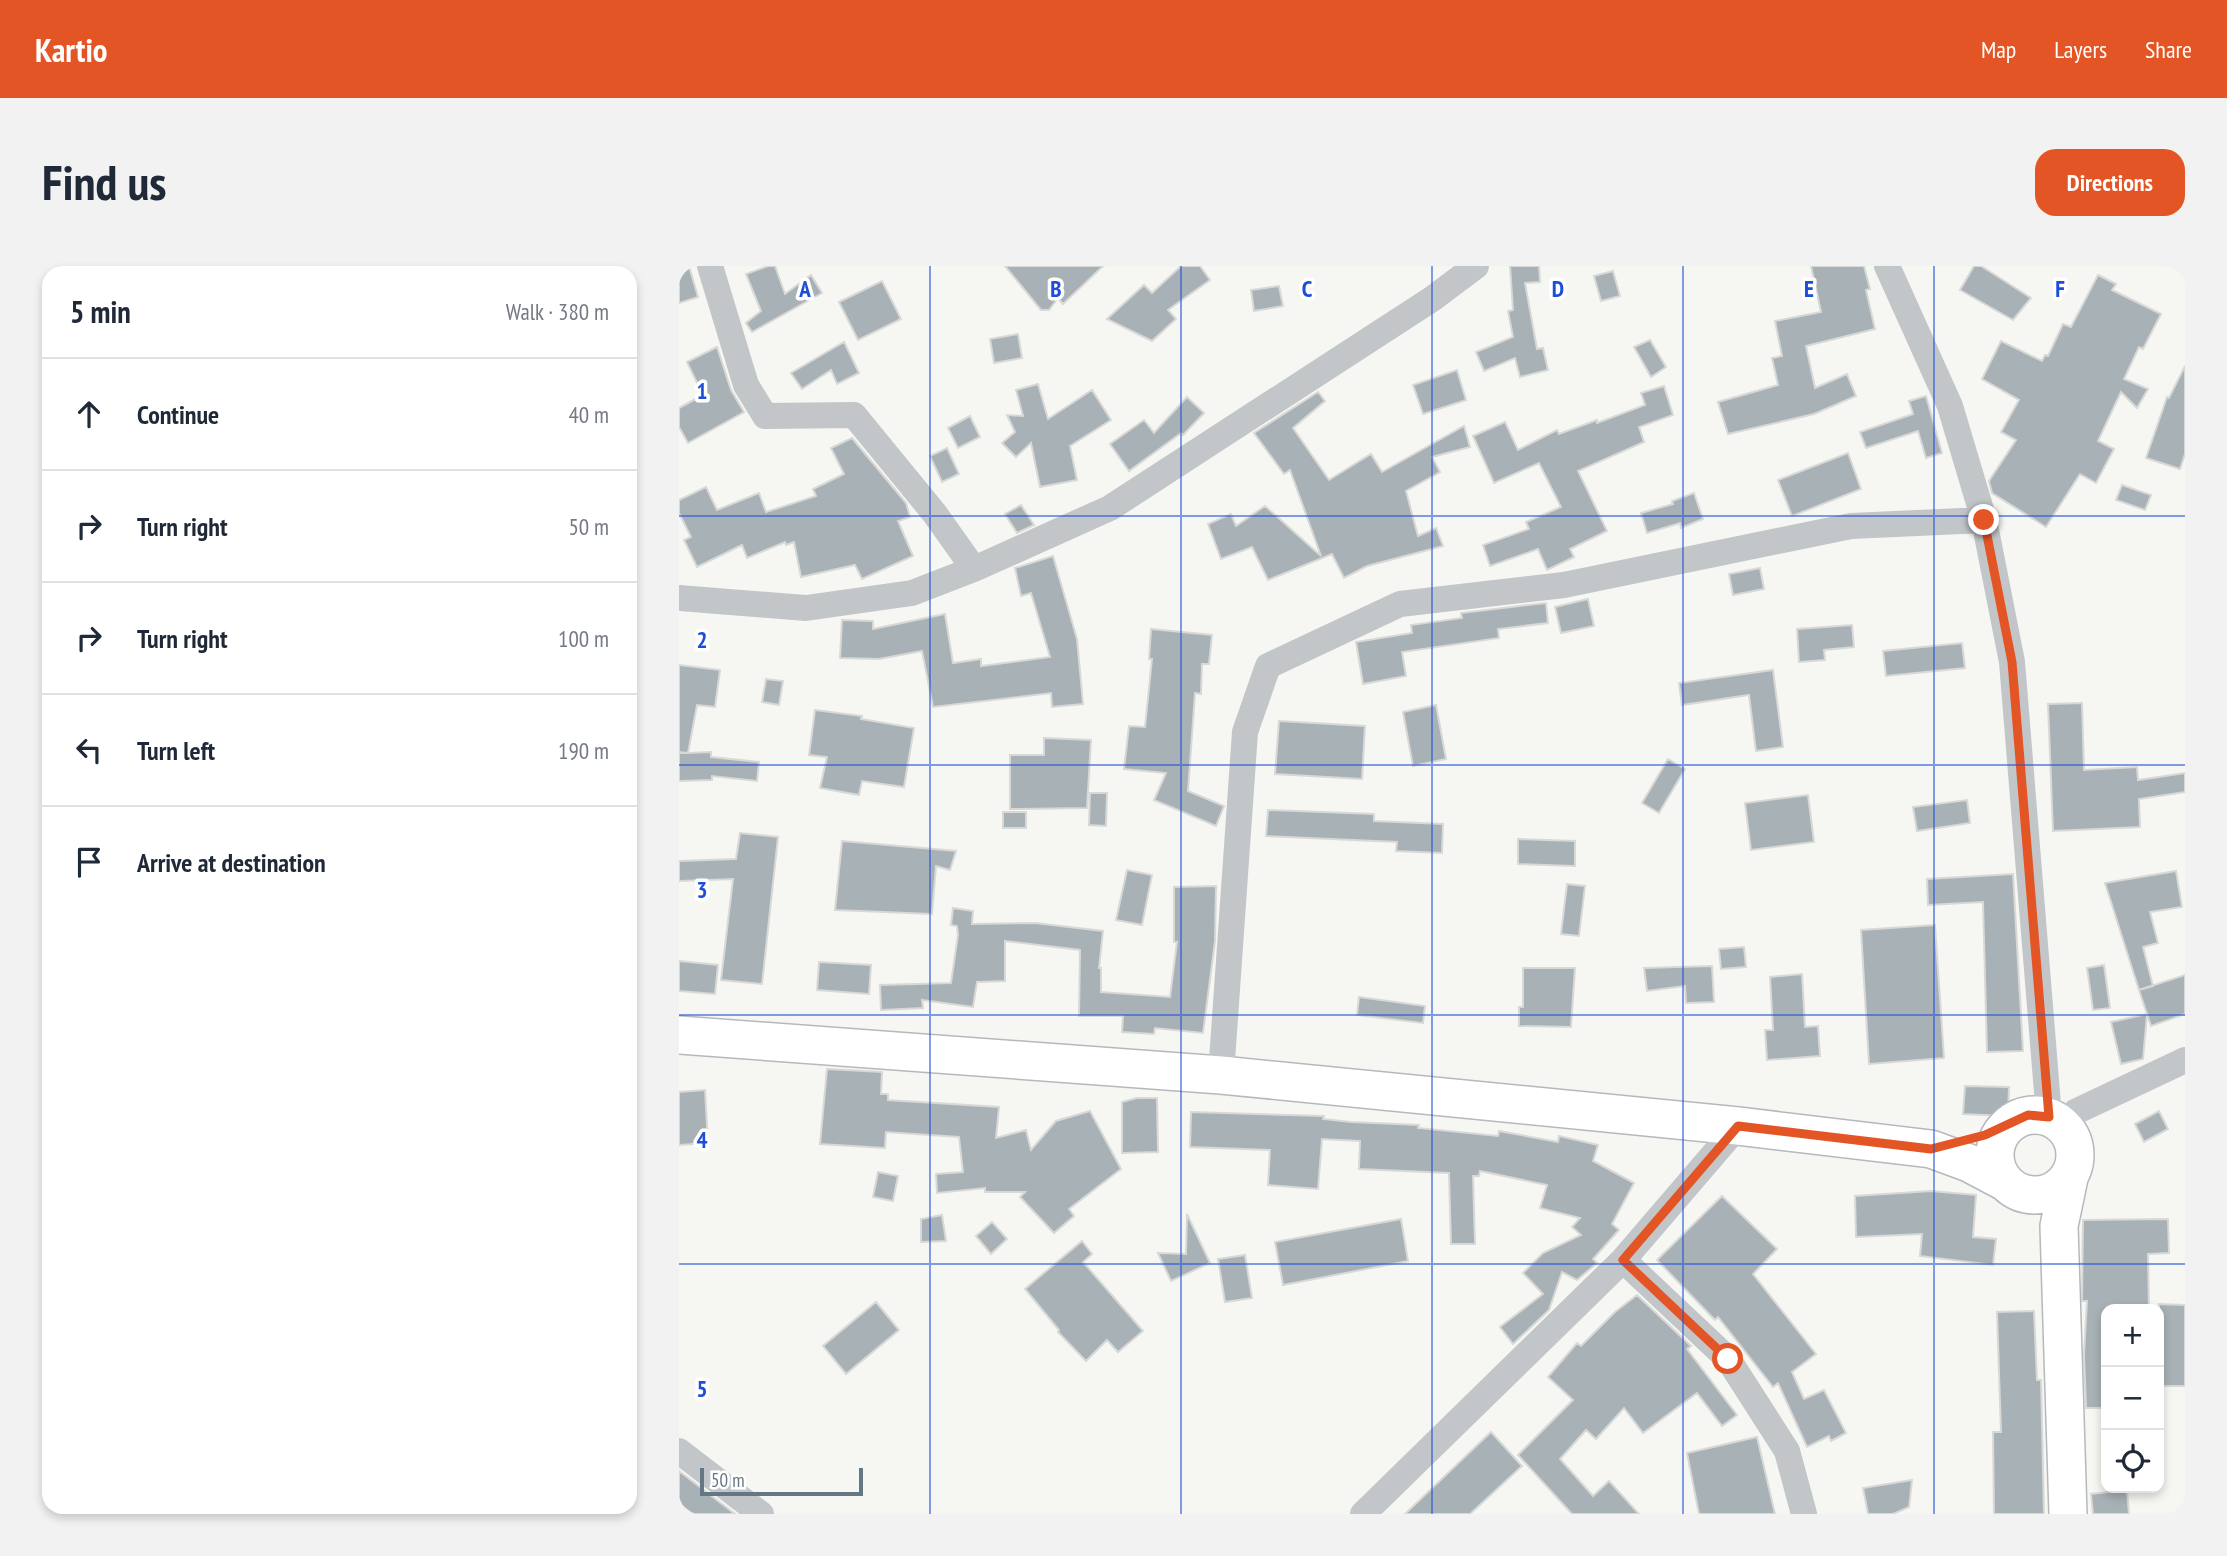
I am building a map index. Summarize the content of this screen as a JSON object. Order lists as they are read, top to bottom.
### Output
{
  "scale_bar": "50 m",
  "page": {
    "header": "Kartio",
    "nav": ["Map", "Layers", "Share"],
    "buttons": "Directions",
    "title": "Find us",
    "heading": ["5 min", "Walk · 380 m"],
    "list": [
      ["Continue", "40 m"],
      ["Turn right", "50 m"],
      ["Turn right", "100 m"],
      ["Turn left", "190 m"],
      "Arrive at destination"
    ],
    "map_buttons": ["+", "−"],
    "scale": "50 m"
  },
  "grid": {
    "columns": [
      "A",
      "B",
      "C",
      "D",
      "E",
      "F"
    ],
    "rows": [
      "1",
      "2",
      "3",
      "4",
      "5"
    ]
  }
}
